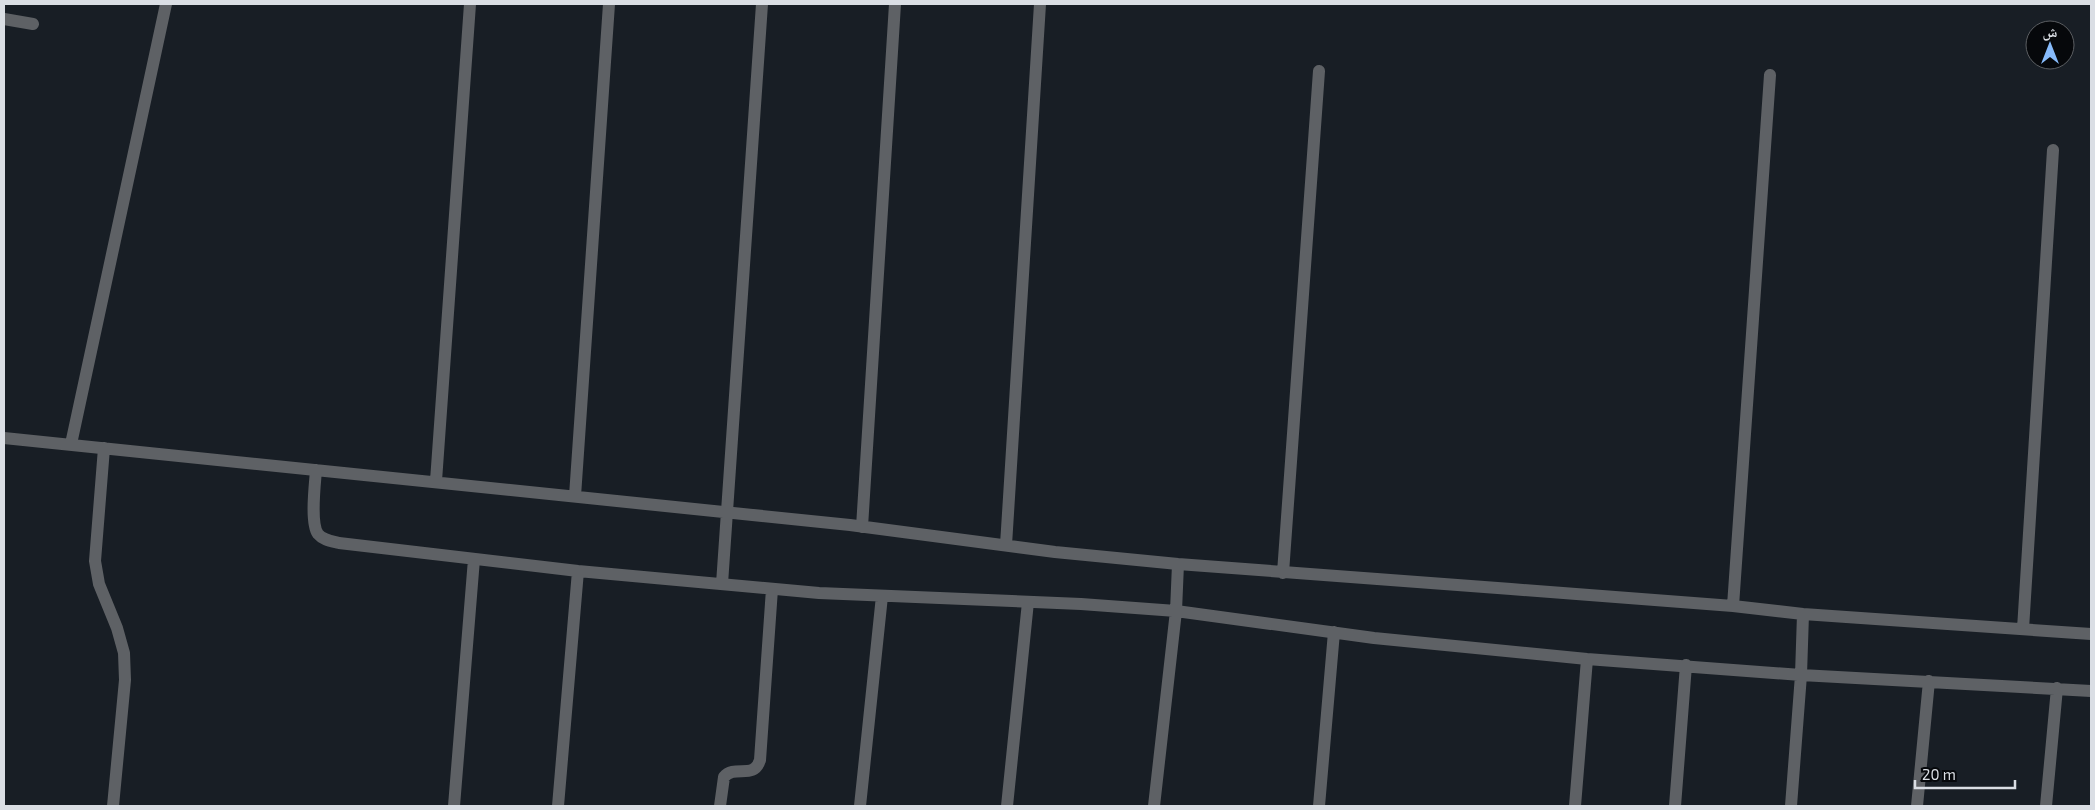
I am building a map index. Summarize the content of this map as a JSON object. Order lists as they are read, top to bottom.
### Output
{
  "scale_bar": "20 m",
  "north": "top"
}
